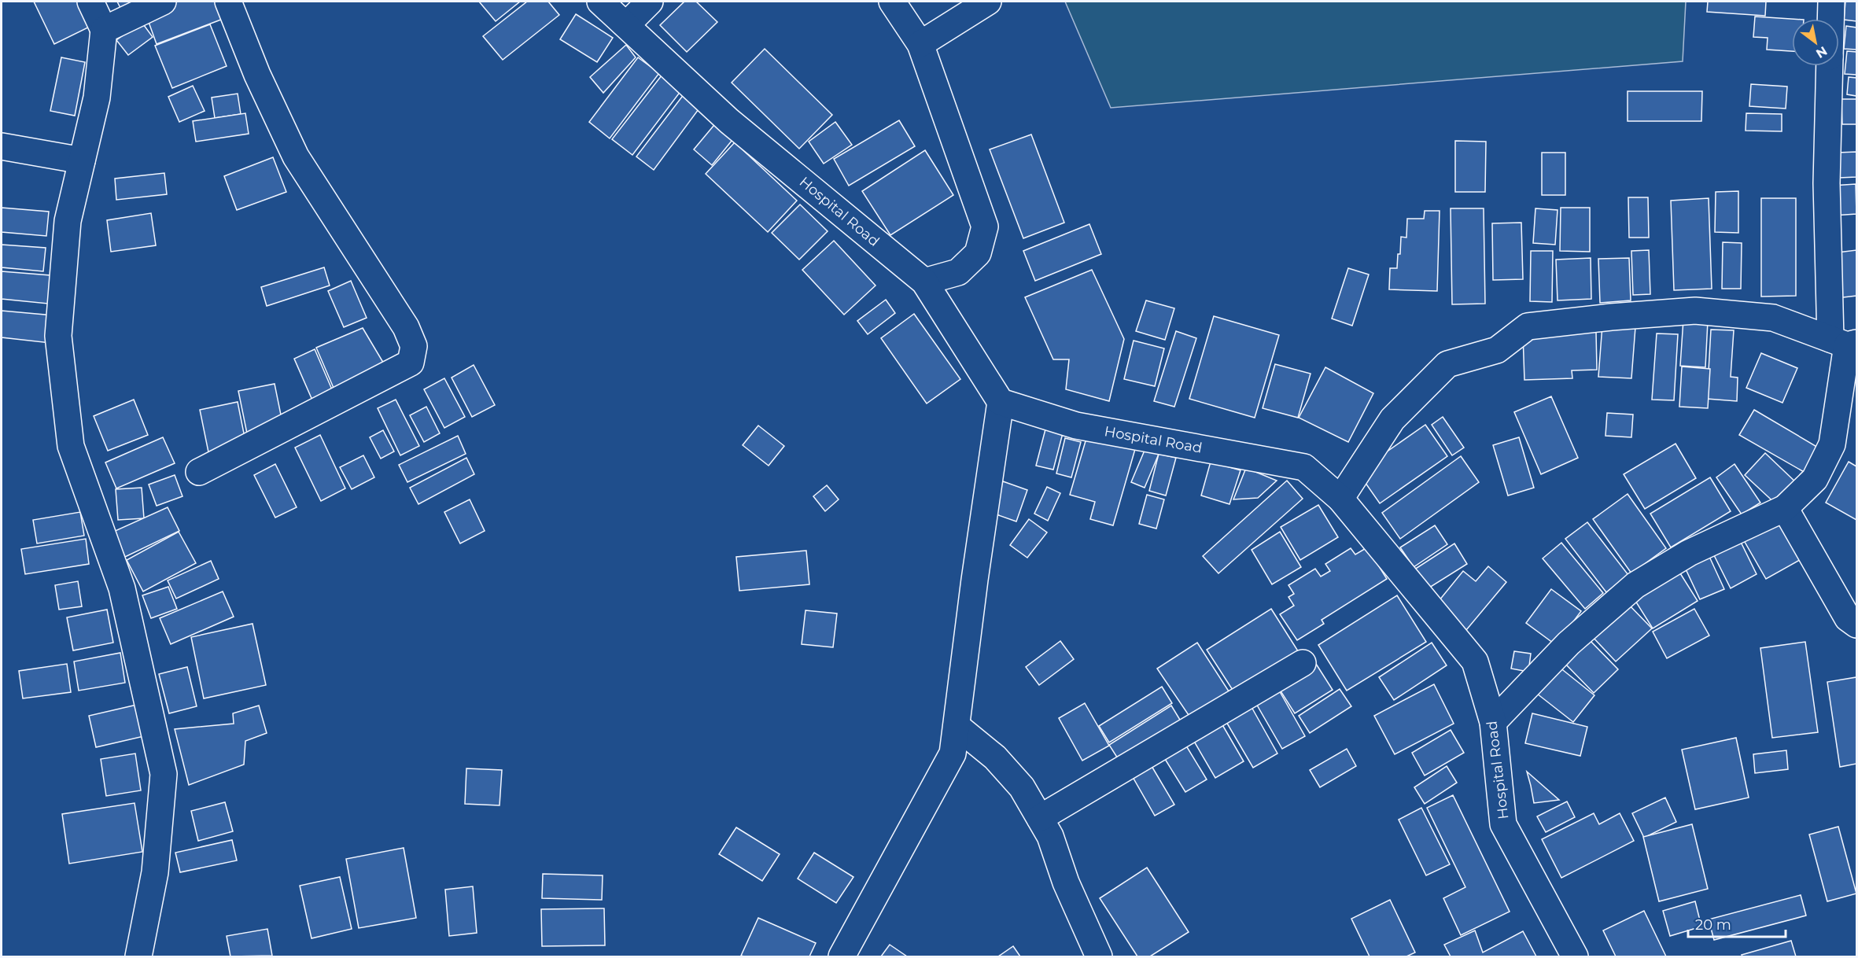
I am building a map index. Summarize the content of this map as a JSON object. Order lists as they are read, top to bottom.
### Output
{
  "streets": {
    "street": ["Hospital Road"]
  },
  "scale_bar": "20 m",
  "north": "bottom right"
}
